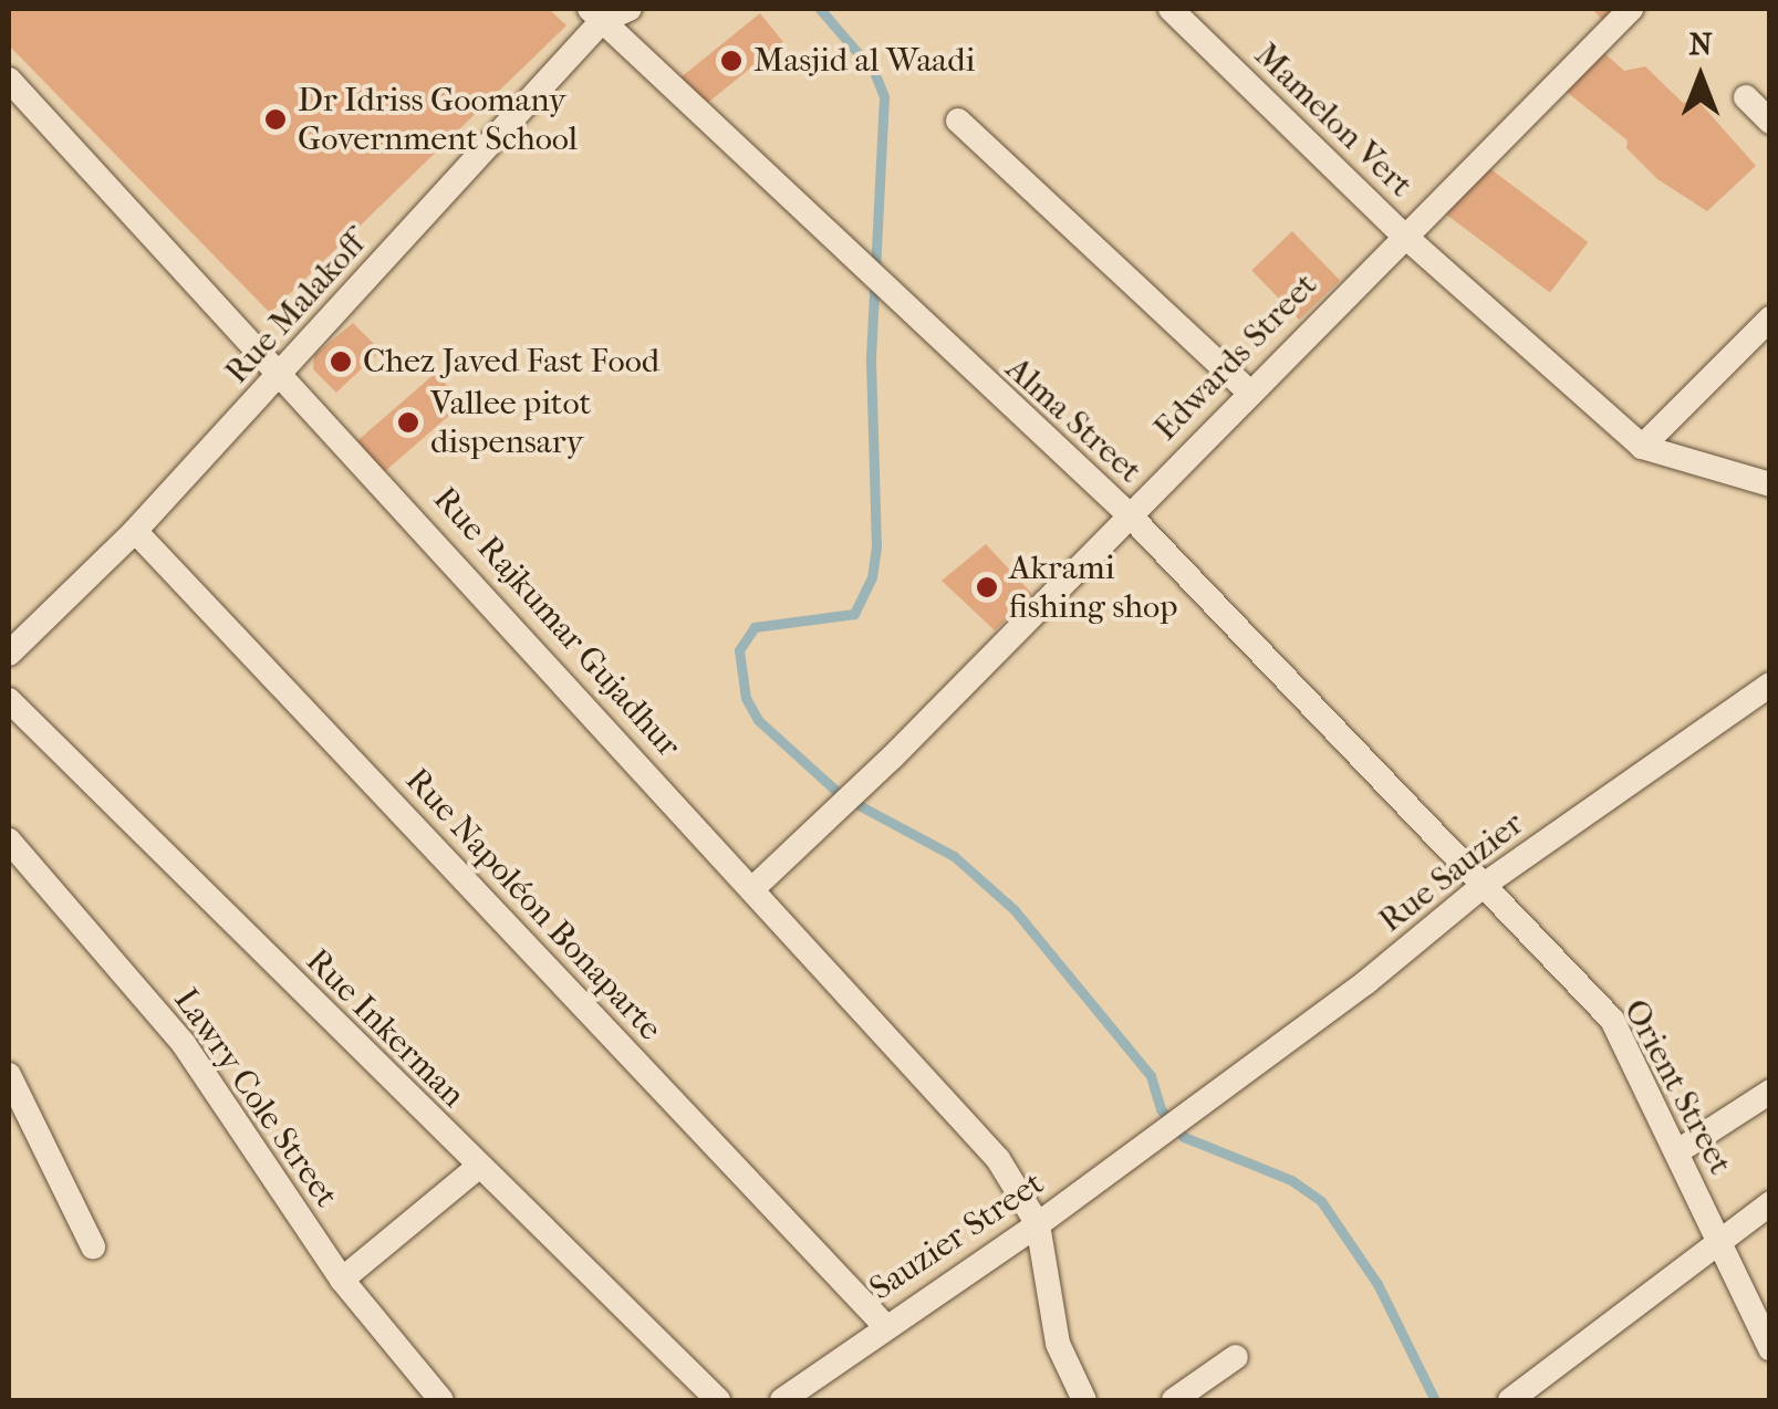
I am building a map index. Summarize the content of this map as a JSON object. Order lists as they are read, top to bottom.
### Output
{
  "streets": {
    "street": [
      "Mamelon Vert",
      "Rue Malakoff",
      "Edwards Street",
      "Alma Street",
      "Rue Rajkumar Gujadhur",
      "Rue Sauzier",
      "Rue Napoléon Bonaparte",
      "Rue Inkerman",
      "Orient Street",
      "Lawry Cole Street",
      "Sauzier Street"
    ]
  },
  "crossings": [
    ["Mamelon Vert", "Edwards Street"],
    ["Rue Malakoff", "Alma Street"],
    ["Rue Malakoff", "Rue Rajkumar Gujadhur"],
    ["Rue Malakoff", "Rue Napoléon Bonaparte"],
    ["Edwards Street", "Alma Street"],
    ["Edwards Street", "Rue Rajkumar Gujadhur"],
    ["Alma Street", "Rue Sauzier"],
    ["Alma Street", "Orient Street"],
    ["Rue Rajkumar Gujadhur", "Sauzier Street"],
    ["Rue Sauzier", "Orient Street"],
    ["Rue Sauzier", "Sauzier Street"],
    ["Rue Napoléon Bonaparte", "Sauzier Street"]
  ],
  "places": [
    "Masjid al Waadi",
    "Dr Idriss Goomany Government School",
    "Chez Javed Fast Food",
    "Vallee pitot dispensary",
    "Akrami fishing shop"
  ],
  "north": "top"
}
